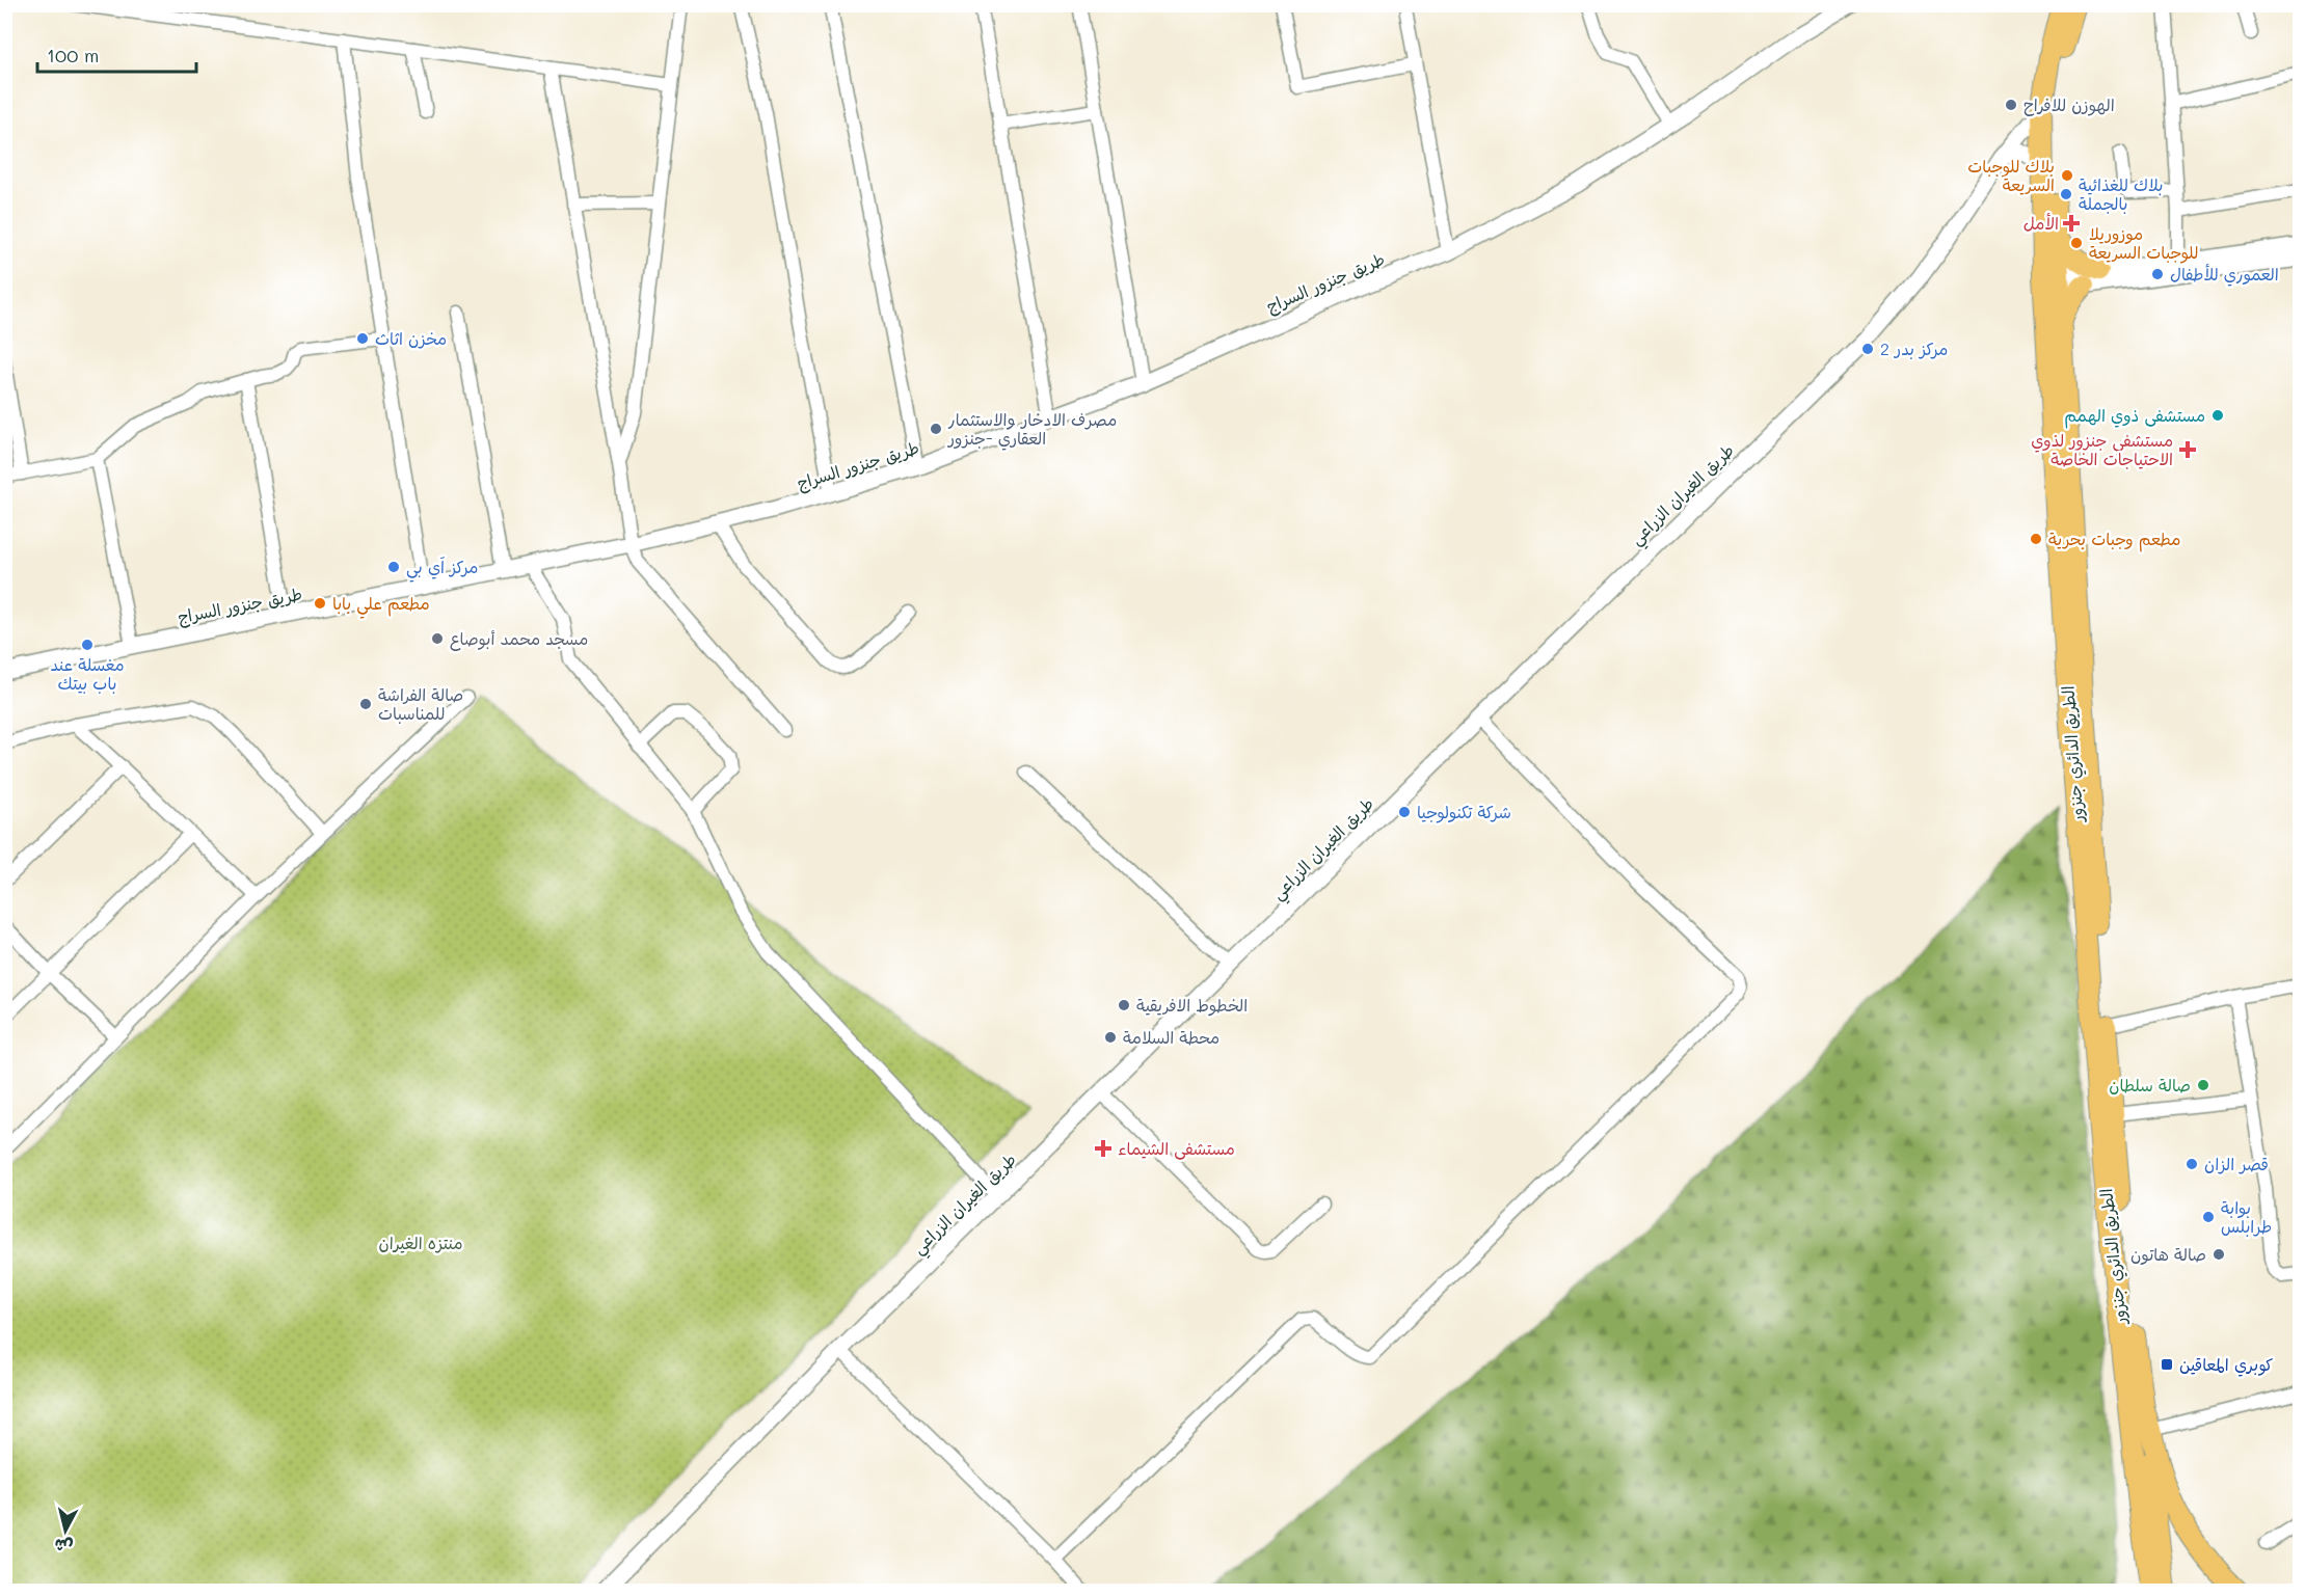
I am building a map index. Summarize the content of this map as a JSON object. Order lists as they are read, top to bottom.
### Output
{
  "streets": {
    "main road": ["الطريق الدائري جنزور"],
    "street": ["طريق جنزور السراج", "طريق الغيران الزراعي"]
  },
  "crossings": [
    ["طريق الغيران الزراعي", "الطريق الدائري جنزور"]
  ],
  "parks": ["منتزه الغيران"],
  "places": {
    "other": [
      "الهوزن للافراح",
      "بلاك للوجبات السريعة",
      "بلاك للغذائية بالجملة",
      "موزوريلا للوجبات السريعة",
      "العموري للأطفال",
      "مخزن اثاث",
      "مركز بدر 2",
      "مستشفى ذوي الهمم",
      "مصرف الادخار والاستثمار العقاري -جنزور",
      "مطعم وجبات بحرية",
      "مركز اَي بي",
      "مطعم علي بابا",
      "مسجد محمد أبوصاع",
      "مغسلة عند باب بيتك",
      "صالة الفراشة للمناسبات",
      "شركة تكنولوجيا",
      "الخطوط الافريقية",
      "محطة السلامة",
      "صالة سلطان",
      "قصر الزان",
      "بوابة طرابلس",
      "صالة هاتون"
    ],
    "health": ["الأمل", "مستشفي جنزور لذوي الاحتياجات الخاصة", "مستشفى الشيماء"],
    "transit": ["كوبري المعاقين"]
  },
  "scale_bar": "100 m",
  "north": "bottom"
}
